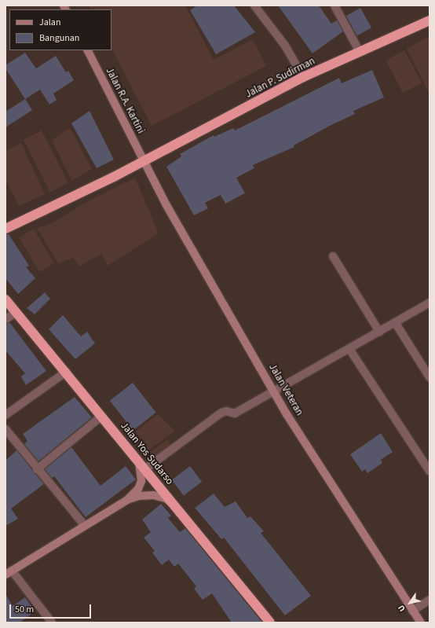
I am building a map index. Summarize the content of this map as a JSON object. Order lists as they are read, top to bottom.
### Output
{
  "streets": {
    "highway": ["Jalan P. Sudirman", "Jalan Yos Sudarso"],
    "street": ["Jalan R.A. Kartini", "Jalan Veteran"]
  },
  "crossings": [
    ["Jalan P. Sudirman", "Jalan R.A. Kartini"],
    ["Jalan P. Sudirman", "Jalan Veteran"],
    ["Jalan R.A. Kartini", "Jalan Veteran"]
  ],
  "legend": ["Jalan", "Bangunan"],
  "scale_bar": "50 m",
  "north": "bottom left"
}
